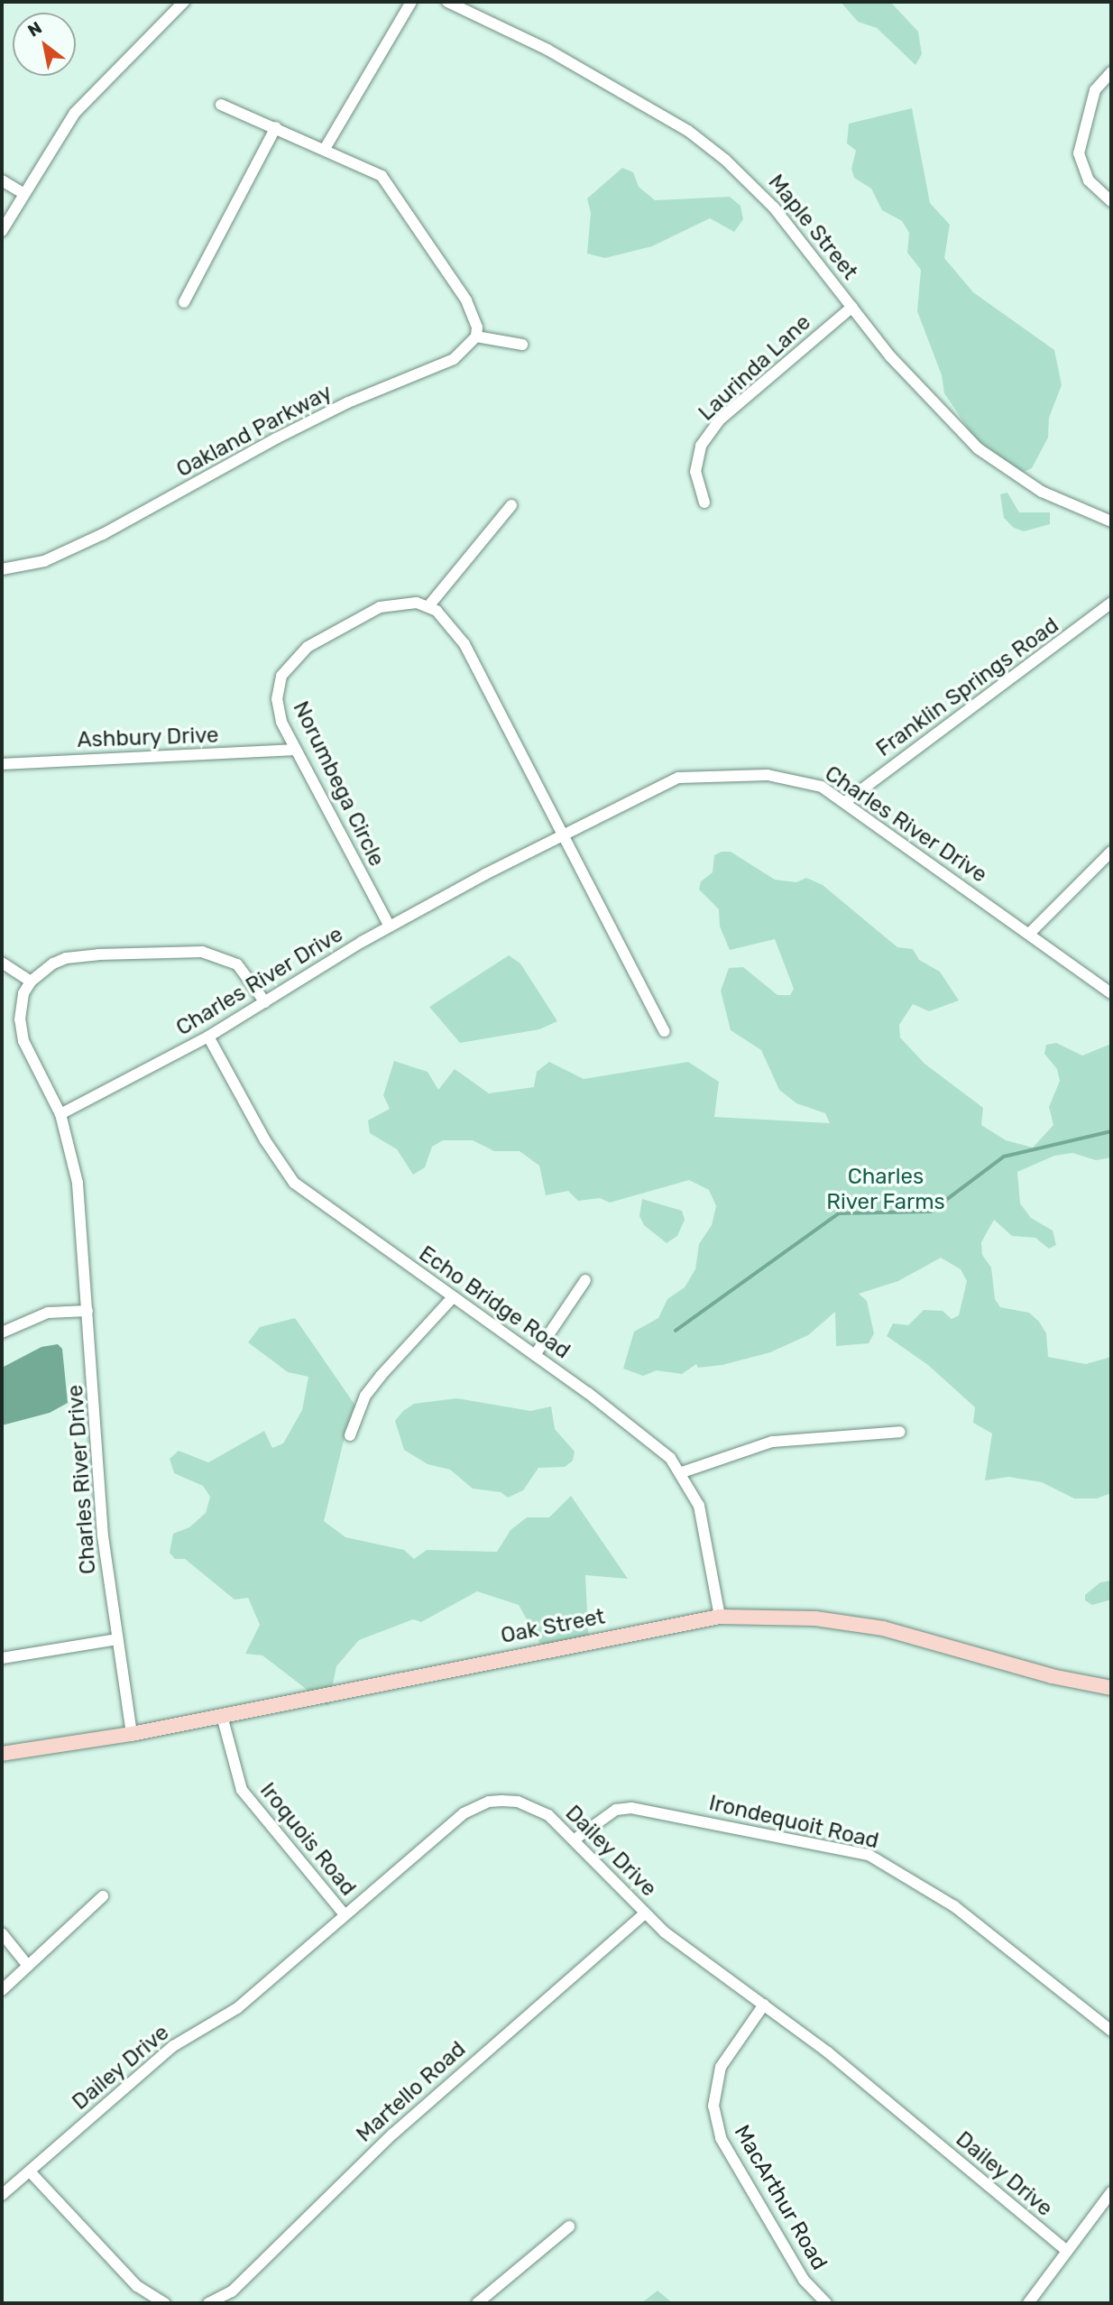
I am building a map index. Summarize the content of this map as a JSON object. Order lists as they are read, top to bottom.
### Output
{
  "streets": {
    "main road": ["Oak Street"],
    "street": [
      "Maple Street",
      "Laurinda Lane",
      "Oakland Parkway",
      "Franklin Springs Road",
      "Ashbury Drive",
      "Norumbega Circle",
      "Charles River Drive",
      "Echo Bridge Road",
      "Irondequoit Road",
      "Iroquois Road",
      "Dailey Drive",
      "Martello Road",
      "MacArthur Road"
    ]
  },
  "crossings": [
    ["Maple Street", "Laurinda Lane"],
    ["Franklin Springs Road", "Charles River Drive"],
    ["Ashbury Drive", "Norumbega Circle"],
    ["Norumbega Circle", "Charles River Drive"],
    ["Charles River Drive", "Echo Bridge Road"],
    ["Charles River Drive", "Oak Street"],
    ["Echo Bridge Road", "Oak Street"],
    ["Oak Street", "Iroquois Road"],
    ["Irondequoit Road", "Dailey Drive"],
    ["Iroquois Road", "Dailey Drive"],
    ["Dailey Drive", "Martello Road"],
    ["Dailey Drive", "MacArthur Road"]
  ],
  "parks": ["Charles River Farms"],
  "north": "top left"
}
